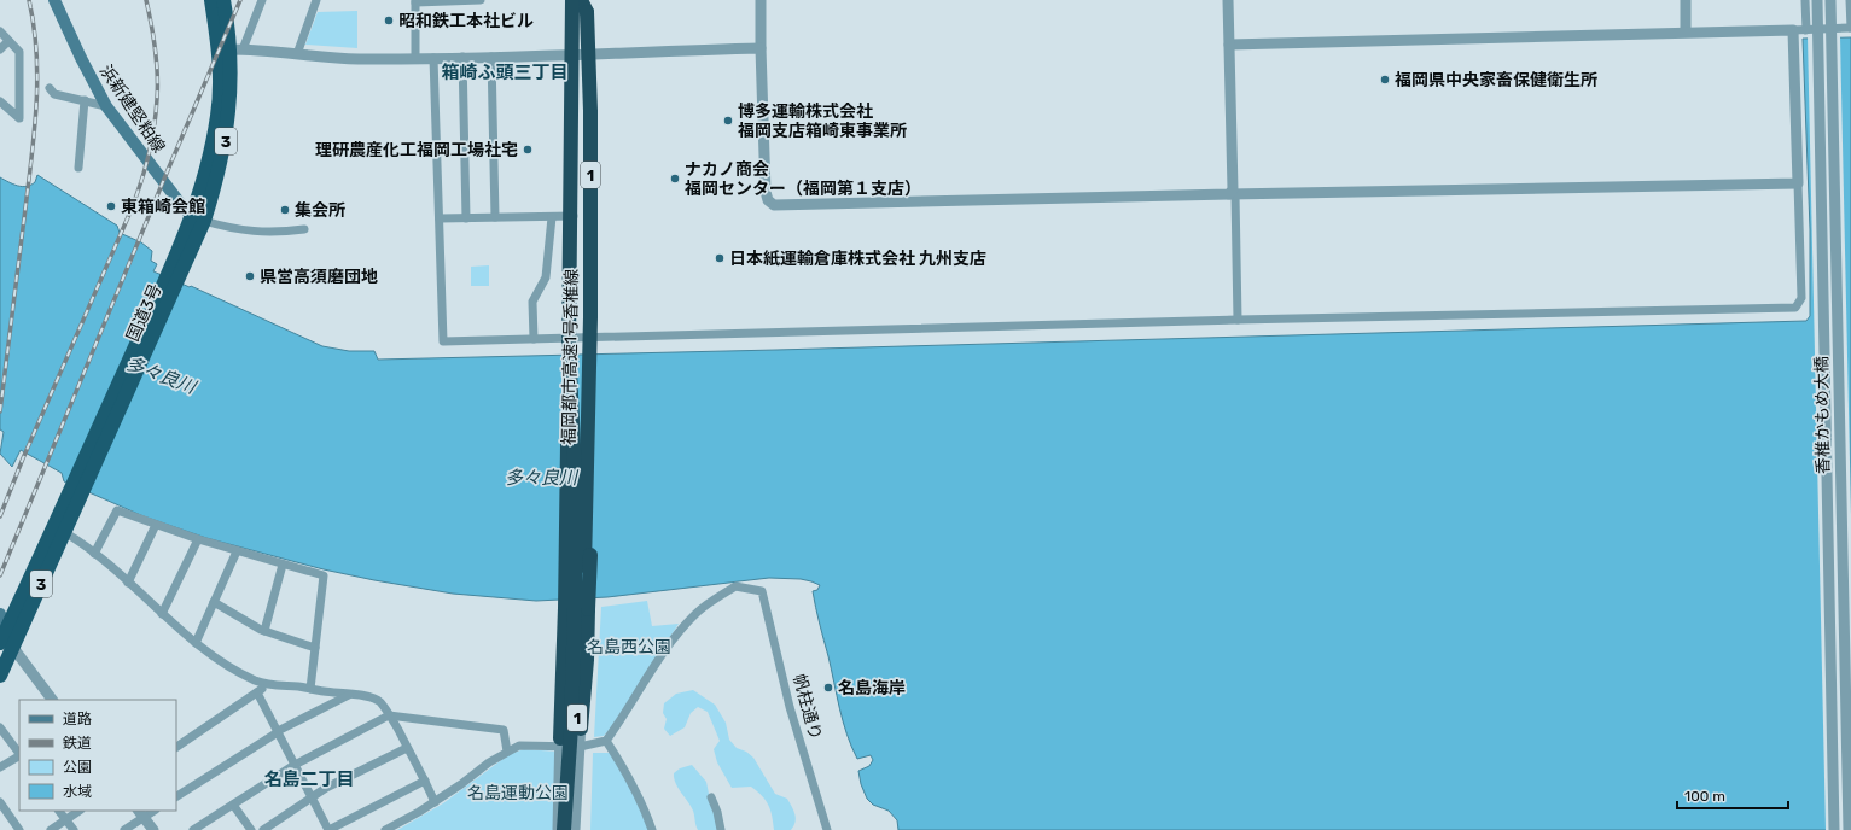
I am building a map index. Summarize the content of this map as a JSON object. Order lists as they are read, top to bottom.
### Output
{
  "streets": {
    "highway": [
      "3",
      "1",
      "国道3号",
      "福岡都市高速1号香椎線"
    ],
    "main road": ["浜新建堅粕線"],
    "street": ["香椎かもめ大橋", "帆柱通り"]
  },
  "crossings": [
    ["浜新建堅粕線", "国道3号"]
  ],
  "districts": ["箱崎ふ頭三丁目", "名島二丁目"],
  "water": ["多々良川"],
  "parks": ["名島西公園", "名島運動公園"],
  "places": [
    "昭和鉄工本社ビル",
    "福岡県中央家畜保健衛生所",
    "博多運輸株式会社 福岡支店箱崎東事業所",
    "理研農産化工福岡工場社宅",
    "ナカノ商会 福岡センター（福岡第１支店）",
    "東箱崎会館",
    "集会所",
    "日本紙運輸倉庫株式会社 九州支店",
    "県営高須磨団地",
    "名島海岸"
  ],
  "legend": [
    "道路",
    "鉄道",
    "公園",
    "水域"
  ],
  "scale_bar": "100 m"
}
